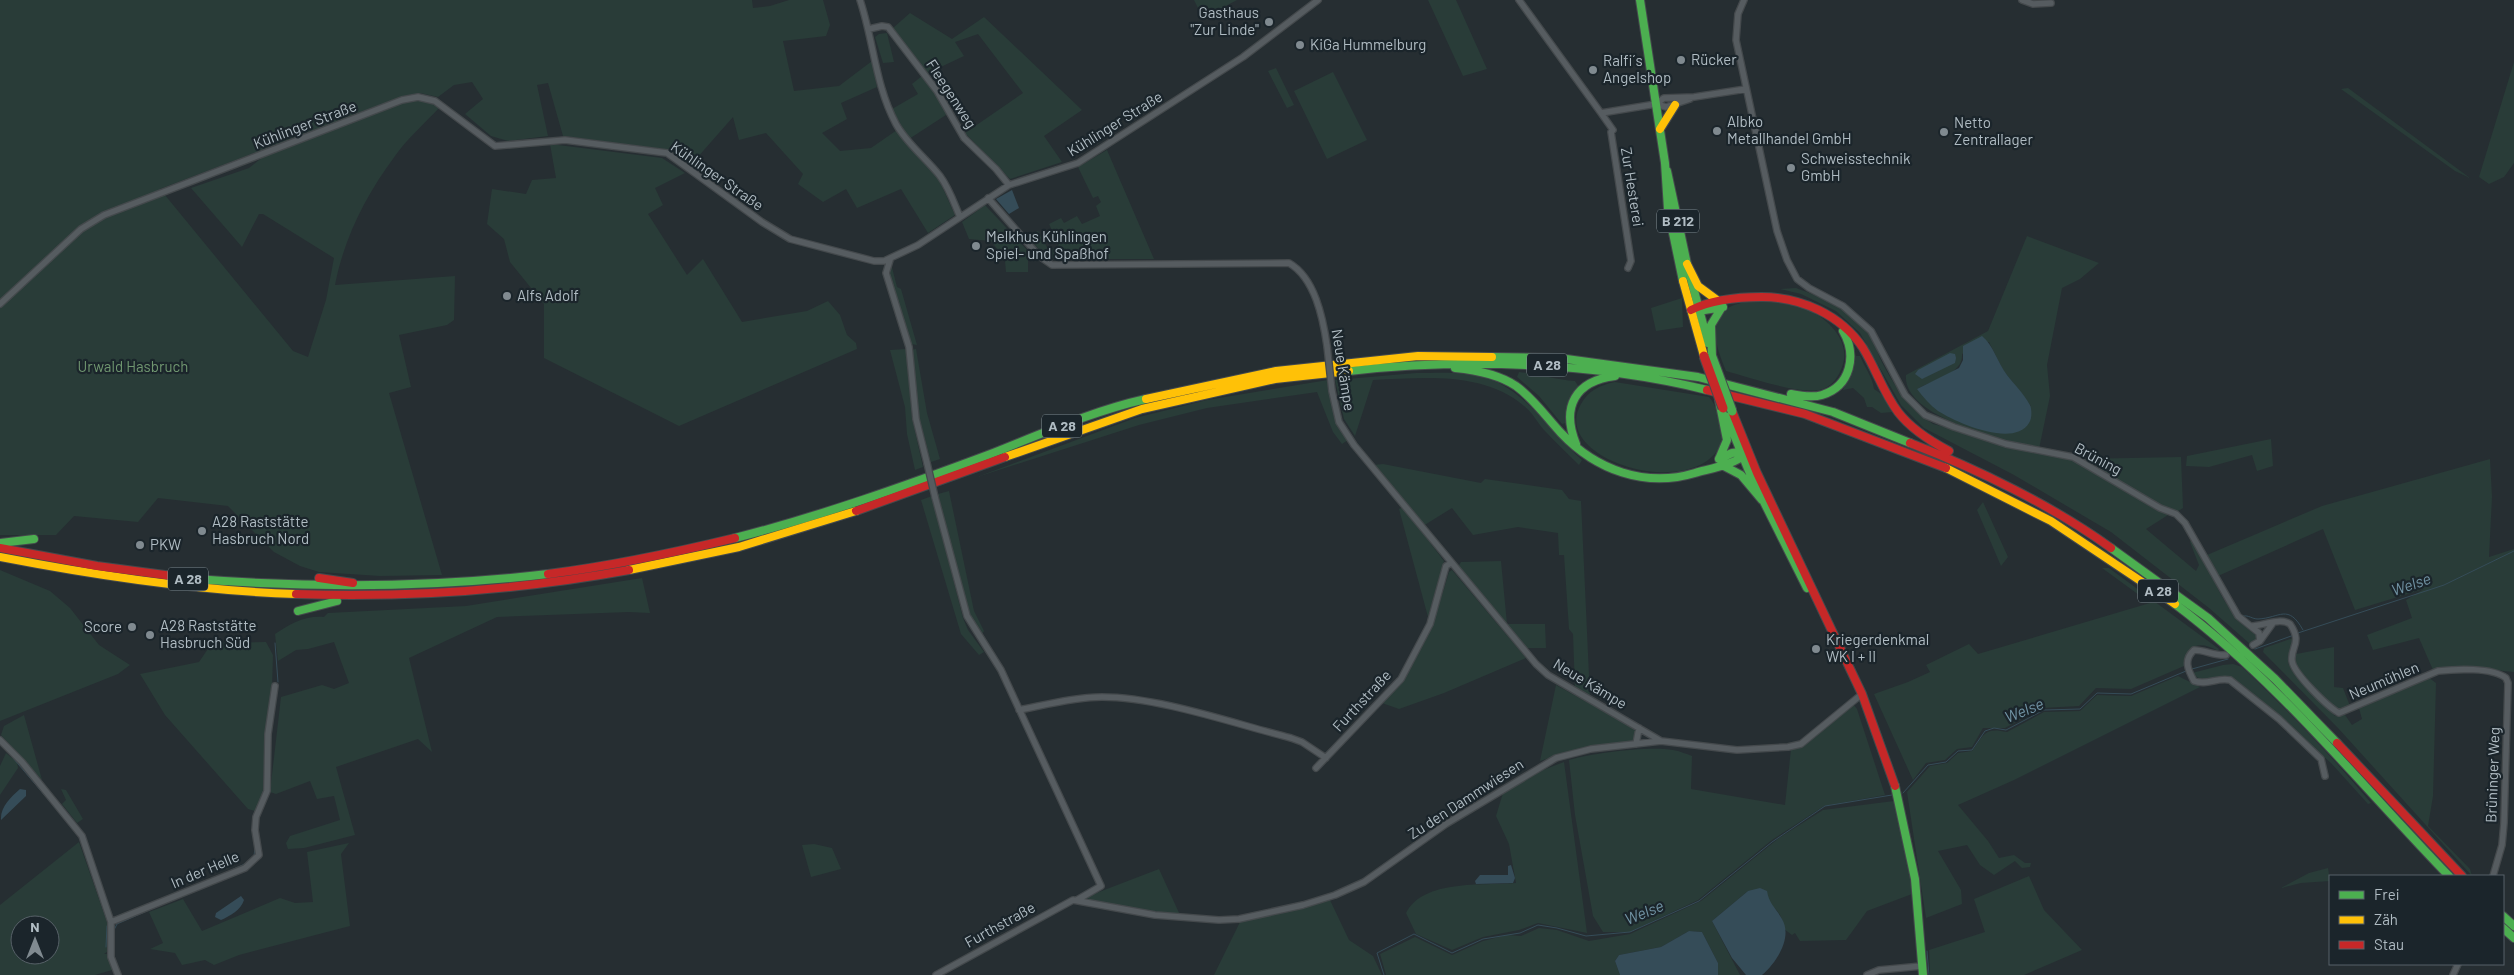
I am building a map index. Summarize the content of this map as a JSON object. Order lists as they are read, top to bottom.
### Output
{
  "streets": {
    "main road": ["B 212", "A 28"],
    "street": [
      "Fleegenweg",
      "Kühlinger Straße",
      "Zur Hesterei",
      "Neue Kämpe",
      "Brüning",
      "Neumühlen",
      "Furthstraße",
      "Brüninger Weg",
      "Zu den Dammwiesen",
      "In der Helle"
    ]
  },
  "crossings": [
    ["Fleegenweg", "Kühlinger Straße"],
    ["Kühlinger Straße", "Neue Kämpe"],
    ["Neue Kämpe", "Furthstraße"],
    ["Neue Kämpe", "Zu den Dammwiesen"],
    ["Neumühlen", "Brüninger Weg"],
    ["Furthstraße", "Zu den Dammwiesen"]
  ],
  "water": ["Welse"],
  "parks": ["Urwald Hasbruch"],
  "places": [
    "Gasthaus \"Zur Linde\"",
    "KiGa Hummelburg",
    "Rücker",
    "Ralfi´s Angelshop",
    "Albko Metallhandel GmbH",
    "Netto Zentrallager",
    "Schweisstechnik GmbH",
    "Melkhus Kühlingen Spiel- und Spaßhof",
    "Alfs Adolf",
    "A28 Raststätte Hasbruch Nord",
    "PKW",
    "Score",
    "A28 Raststätte Hasbruch Süd",
    "Kriegerdenkmal WK I + II"
  ],
  "legend": ["Frei", "Zäh", "Stau"],
  "north": "top"
}
